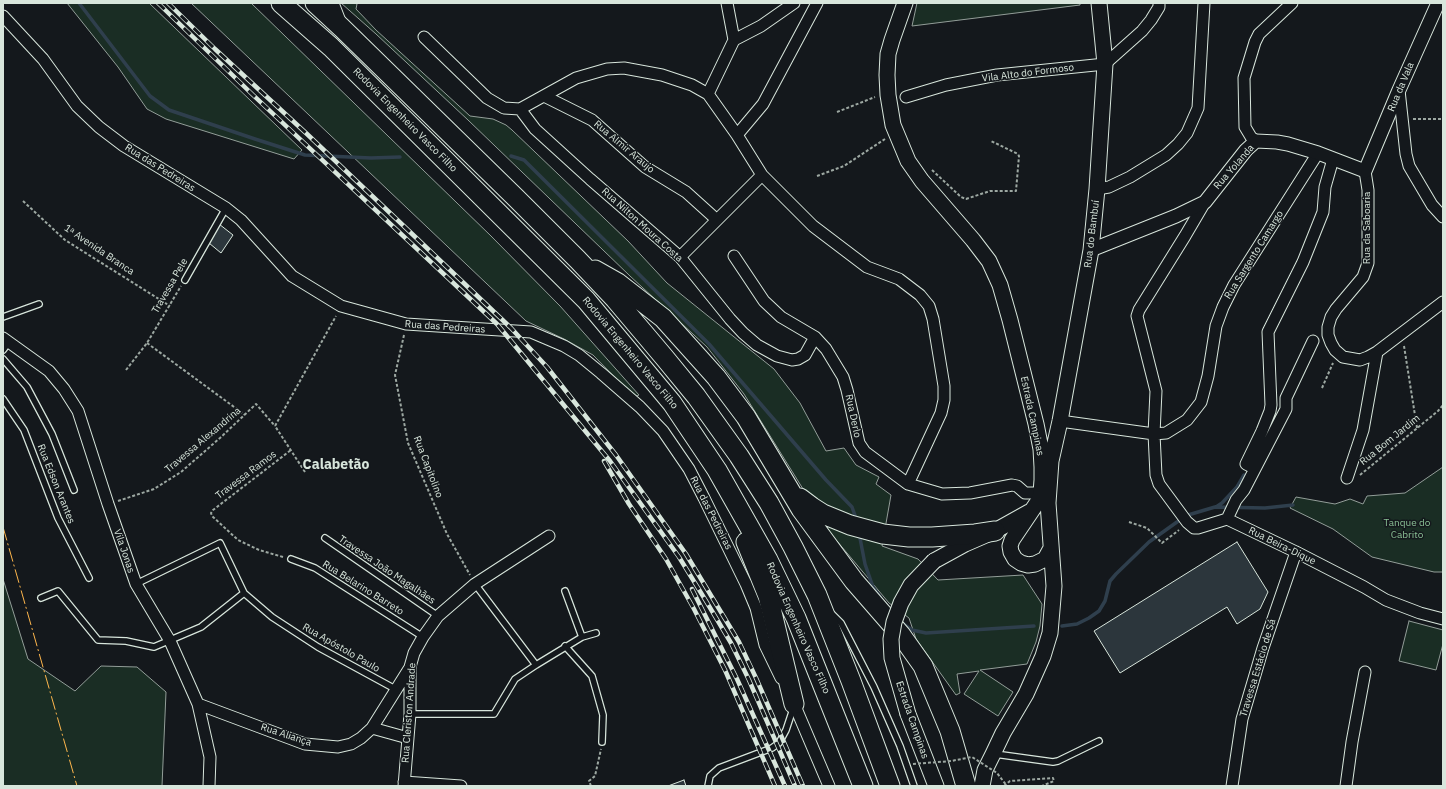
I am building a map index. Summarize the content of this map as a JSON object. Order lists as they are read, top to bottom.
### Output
{
  "streets": {
    "highway": ["Rodovia Engenheiro Vasco Filho"],
    "main road": ["Rua do Bambuí", "Estrada Campinas"],
    "street": [
      "Vila Alto do Formoso",
      "Rua da Vala",
      "Rua Almir Araujo",
      "Rua Yolanda",
      "Rua das Pedreiras",
      "Rua Nilton Moura Costa",
      "Rua da Saboaria",
      "Rua Sargento Camargo",
      "Rua Derlo",
      "Rua Beira-Dique",
      "Vila Jonas",
      "Travessa Estácio de Sá",
      "Rua Cleriston Andrade",
      "Rua Aliança"
    ],
    "lane": [
      "Travessa Pele",
      "Rua Edson Arantes",
      "Travessa João Magalhães",
      "Rua Belarino Barreto",
      "Rua Apóstolo Paulo"
    ],
    "path": [
      "1ᵃ Avenida Branca",
      "Travessa Alexandrina",
      "Rua Bom Jardim",
      "Rua Capitolino",
      "Travessa Ramos"
    ]
  },
  "crossings": [
    ["Vila Alto do Formoso", "Rua do Bambuí"],
    ["Rua da Vala", "Rua da Saboaria"],
    ["Rua Yolanda", "Rua do Bambuí"],
    ["Rua das Pedreiras", "Travessa Pele"],
    ["Rua das Pedreiras", "Rua Capitolino"],
    ["Rua Nilton Moura Costa", "Rua Derlo"],
    ["Rua do Bambuí", "Rua Sargento Camargo"],
    ["Rua do Bambuí", "Estrada Campinas"],
    ["1ᵃ Avenida Branca", "Travessa Pele"],
    ["Rua Derlo", "Estrada Campinas"],
    ["Travessa Alexandrina", "Vila Jonas"],
    ["Rua Capitolino", "Rua Cleriston Andrade"],
    ["Travessa Ramos", "Rua Belarino Barreto"],
    ["Rua Beira-Dique", "Travessa Estácio de Sá"],
    ["Vila Jonas", "Rua Apóstolo Paulo"],
    ["Vila Jonas", "Rua Aliança"],
    ["Travessa João Magalhães", "Rua Cleriston Andrade"],
    ["Rua Belarino Barreto", "Rua Cleriston Andrade"],
    ["Rua Apóstolo Paulo", "Rua Aliança"],
    ["Rua Cleriston Andrade", "Rua Aliança"]
  ],
  "districts": ["Calabetão"],
  "parks": ["Tanque do Cabrito"]
}
